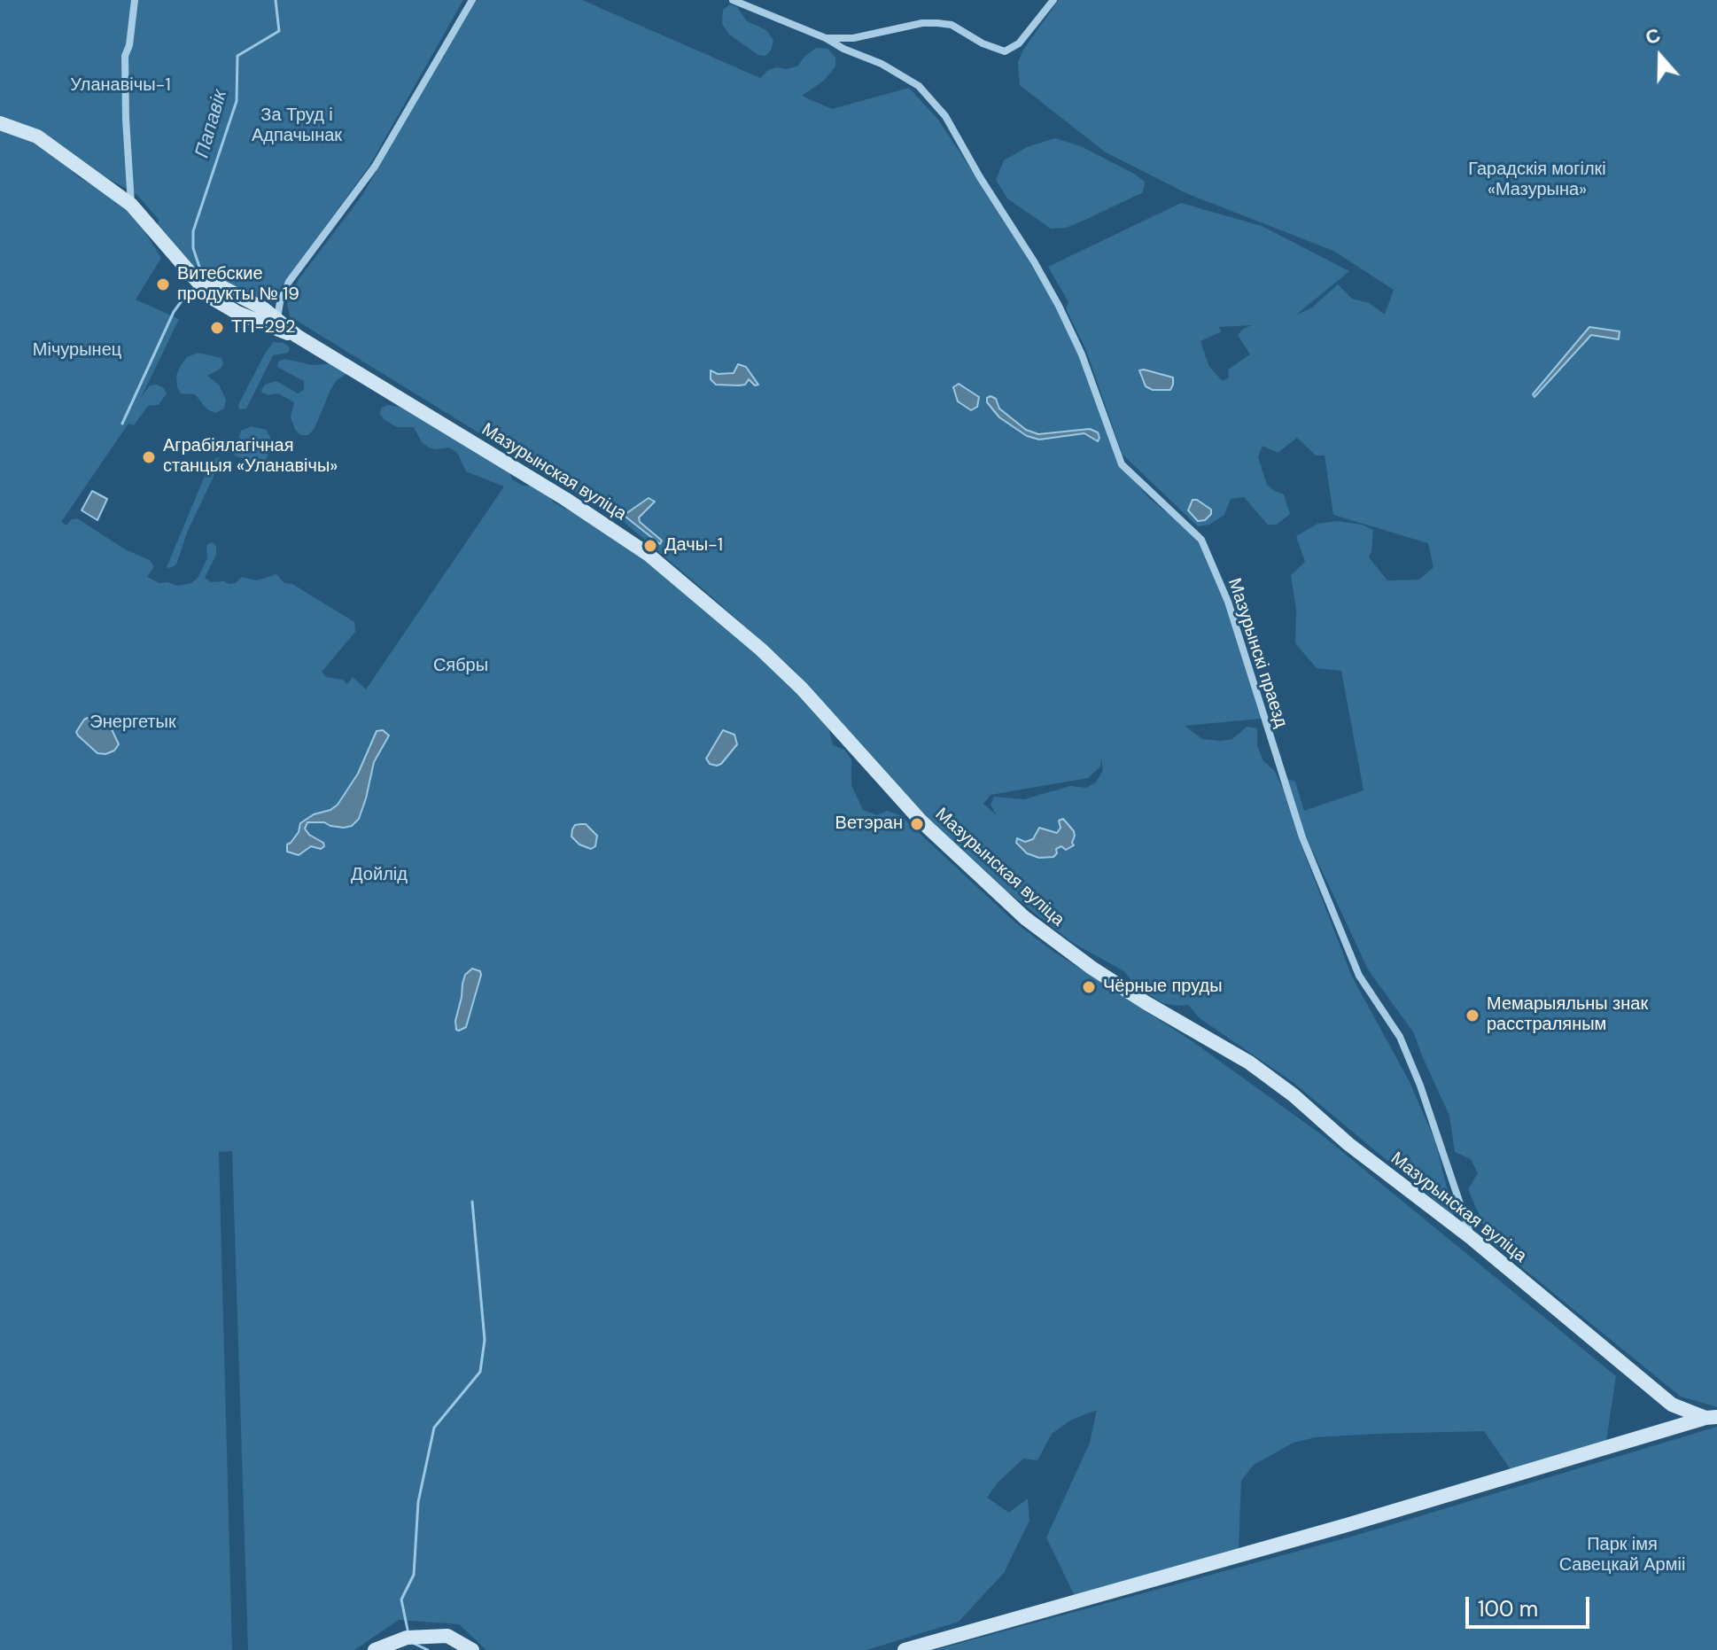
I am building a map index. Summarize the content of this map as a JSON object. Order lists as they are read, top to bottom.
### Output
{
  "streets": {
    "street": ["Мазурынская вуліца", "Мазурынскі праезд"]
  },
  "crossings": [
    ["Мазурынская вуліца", "Мазурынскі праезд"]
  ],
  "water": ["Папавік"],
  "parks": [
    "Уланавічы-1",
    "За Труд і Адпачынак",
    "Гарадскія могілкі «Мазурына»",
    "Мічурынец",
    "Сябры",
    "Энергетык",
    "Дойлід",
    "Парк імя Савецкай Арміі"
  ],
  "places": [
    "Витебские продукты № 19",
    "ТП-292",
    "Аграбіялагічная станцыя «Уланавічы»",
    "Дачы-1",
    "Ветэран",
    "Чёрные пруды",
    "Мемарыяльны знак расстраляным"
  ],
  "scale_bar": "100 m",
  "north": "top"
}
